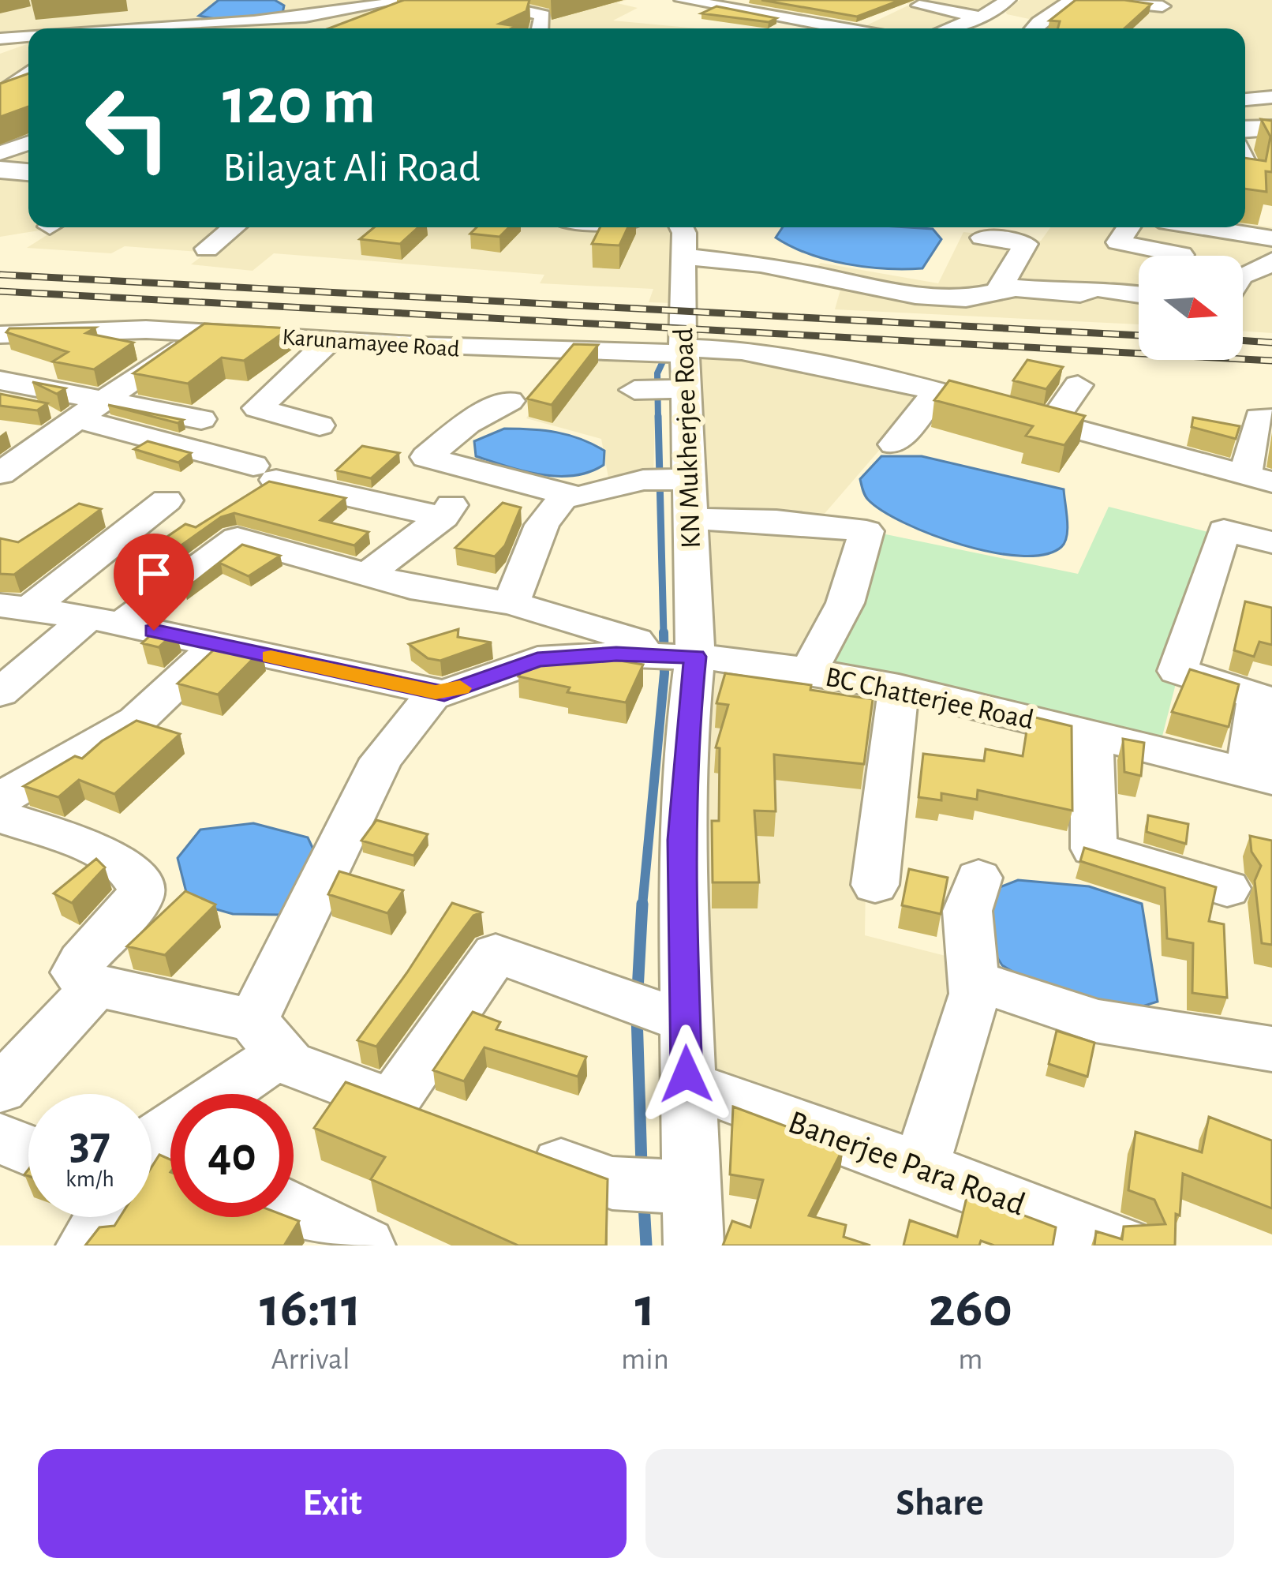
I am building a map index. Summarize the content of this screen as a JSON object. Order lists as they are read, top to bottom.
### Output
{
  "streets": {
    "street": [
      "Karunamayee Road",
      "KN Mukherjee Road",
      "BC Chatterjee Road",
      "Banerjee Para Road"
    ]
  },
  "crossings": [
    ["Karunamayee Road", "KN Mukherjee Road"],
    ["KN Mukherjee Road", "BC Chatterjee Road"],
    ["KN Mukherjee Road", "Banerjee Para Road"]
  ],
  "north": "right",
  "page": {
    "turn": ["120 m", "Bilayat Ali Road"],
    "speed": "37 km/h",
    "limit": "40",
    "eta": [
      "16:11",
      "Arrival",
      "1",
      "min",
      "260",
      "m"
    ],
    "buttons": ["Exit", "Share"]
  }
}
